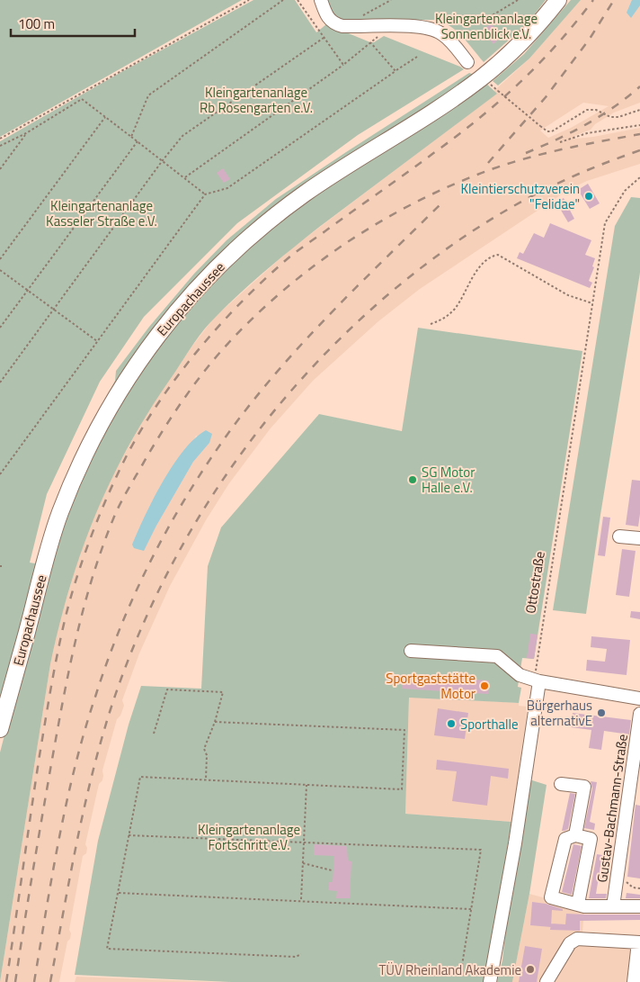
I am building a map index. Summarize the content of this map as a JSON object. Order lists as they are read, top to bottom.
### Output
{
  "streets": {
    "main road": ["Europachaussee"],
    "street": ["Gustav-Bachmann-Straße"],
    "path": ["Ottostraße"]
  },
  "parks": [
    "Kleingartenanlage Sonnenblick e.V.",
    "Kleingartenanlage Rb Rosengarten e.V.",
    "Kleingartenanlage Kasseler Straße e.V.",
    "Kleingartenanlage Fortschritt e.V."
  ],
  "places": [
    "Kleintierschutzverein \"Felidae\"",
    "SG Motor Halle e.V.",
    "Sportgaststätte Motor",
    "Bürgerhaus alternativE",
    "Sporthalle",
    "TÜV Rheinland Akademie"
  ],
  "scale_bar": "100 m"
}
